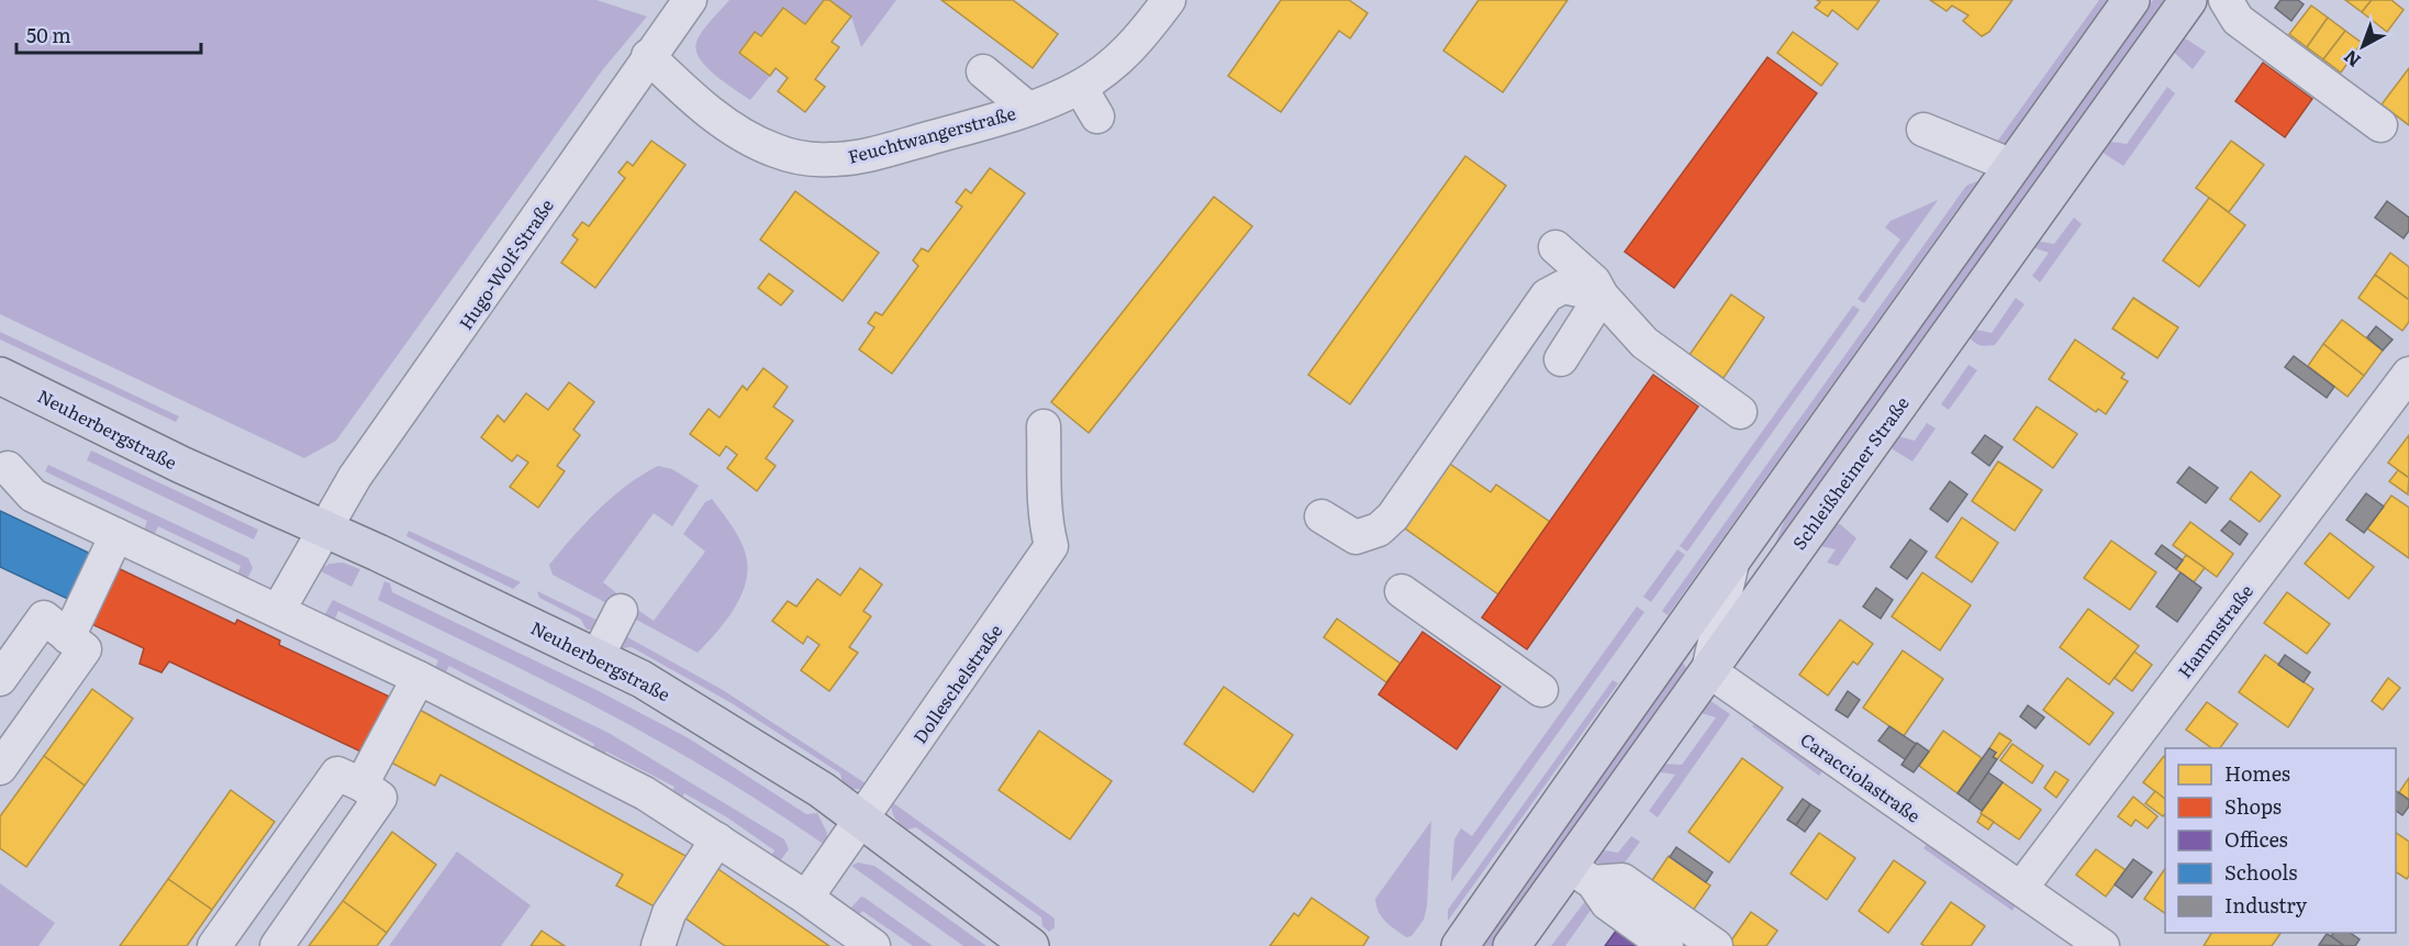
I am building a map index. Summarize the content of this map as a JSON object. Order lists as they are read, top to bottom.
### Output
{
  "streets": {
    "main road": ["Neuherbergstraße", "Schleißheimer Straße"],
    "street": [
      "Feuchtwangerstraße",
      "Hugo-Wolf-Straße",
      "Hammstraße",
      "Dolleschelstraße",
      "Caracciolastraße"
    ]
  },
  "crossings": [
    ["Feuchtwangerstraße", "Hugo-Wolf-Straße"],
    ["Hugo-Wolf-Straße", "Neuherbergstraße"],
    ["Neuherbergstraße", "Dolleschelstraße"],
    ["Schleißheimer Straße", "Caracciolastraße"],
    ["Hammstraße", "Caracciolastraße"]
  ],
  "legend": [
    "Homes",
    "Shops",
    "Offices",
    "Schools",
    "Industry"
  ],
  "scale_bar": "50 m",
  "north": "bottom left"
}
